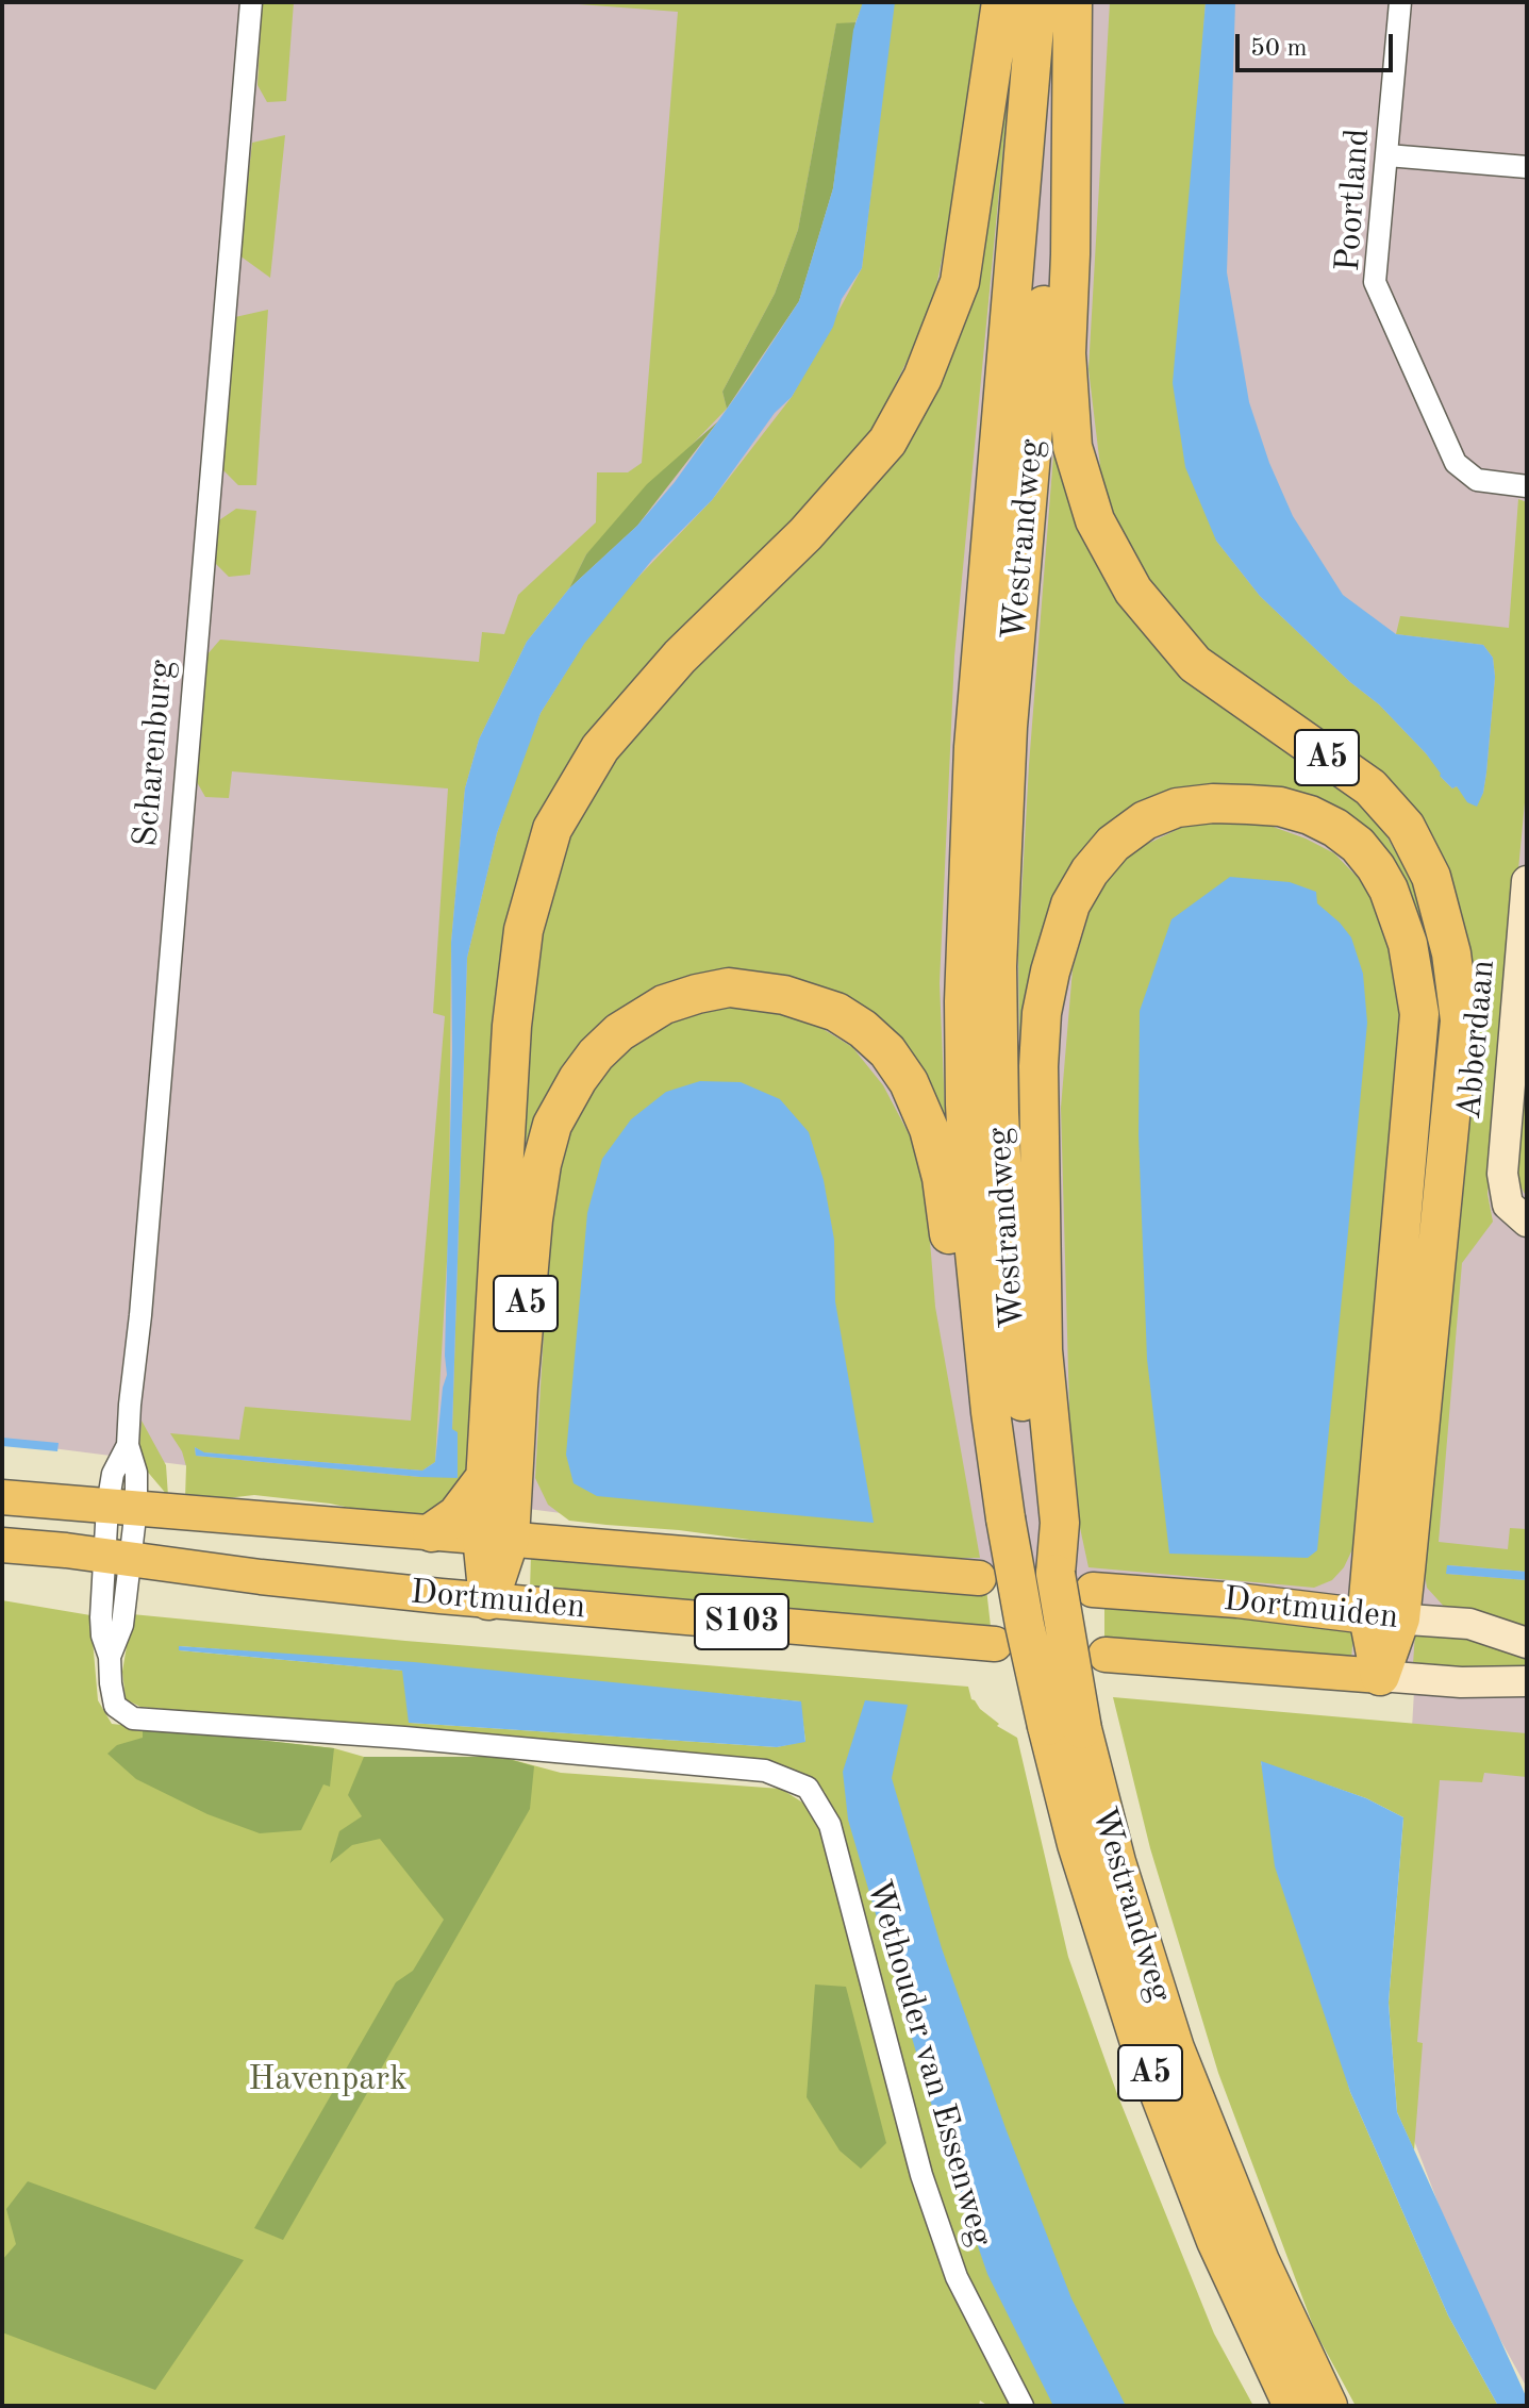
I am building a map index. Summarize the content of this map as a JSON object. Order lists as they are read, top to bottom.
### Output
{
  "streets": {
    "highway": ["Westrandweg", "A5"],
    "main road": ["Abberdaan", "Dortmuiden", "S103"],
    "street": ["Poortland", "Scharenburg", "Wethouder van Essenweg"]
  },
  "crossings": [
    ["Westrandweg", "A5"],
    ["Scharenburg", "Dortmuiden"],
    ["Scharenburg", "Wethouder van Essenweg"],
    ["A5", "Dortmuiden"]
  ],
  "parks": ["Havenpark"],
  "scale_bar": "50 m"
}
